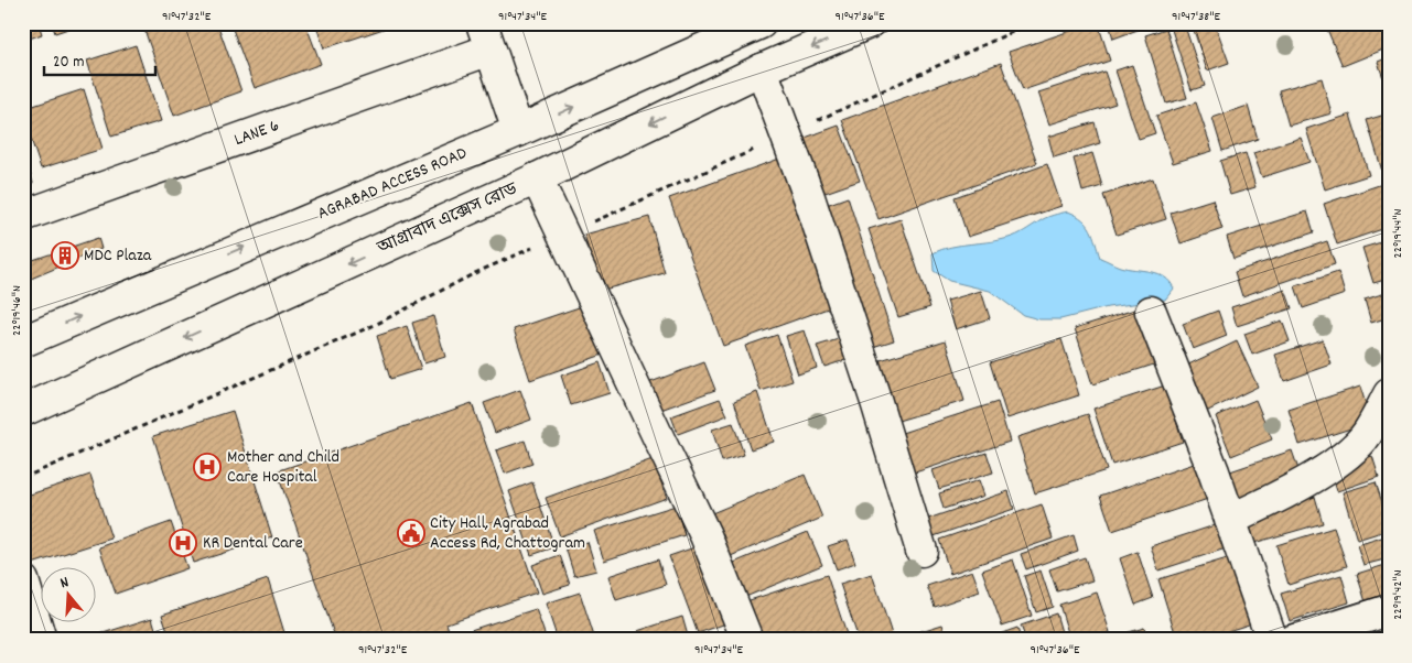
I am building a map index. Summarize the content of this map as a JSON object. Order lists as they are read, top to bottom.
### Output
{
  "streets": {
    "street": ["LANE 6", "AGRABAD ACCESS ROAD", "আগ্রাবাদ এক্সেস রোড"]
  },
  "one_way": ["AGRABAD ACCESS ROAD", "আগ্রাবাদ এক্সেস রোড"],
  "places": {
    "building": ["MDC Plaza"],
    "hospital": ["Mother and Child Care Hospital", "KR Dental Care"],
    "public building": ["City Hall, Agrabad Access Rd, Chattogram"]
  },
  "scale_bar": "20 m",
  "north": "top",
  "coordinates": [
    "91°47'32\"E",
    "91°47'34\"E",
    "91°47'36\"E",
    "91°47'38\"E",
    "22°19'44\"N",
    "22°19'46\"N",
    "22°19'42\"N"
  ]
}
